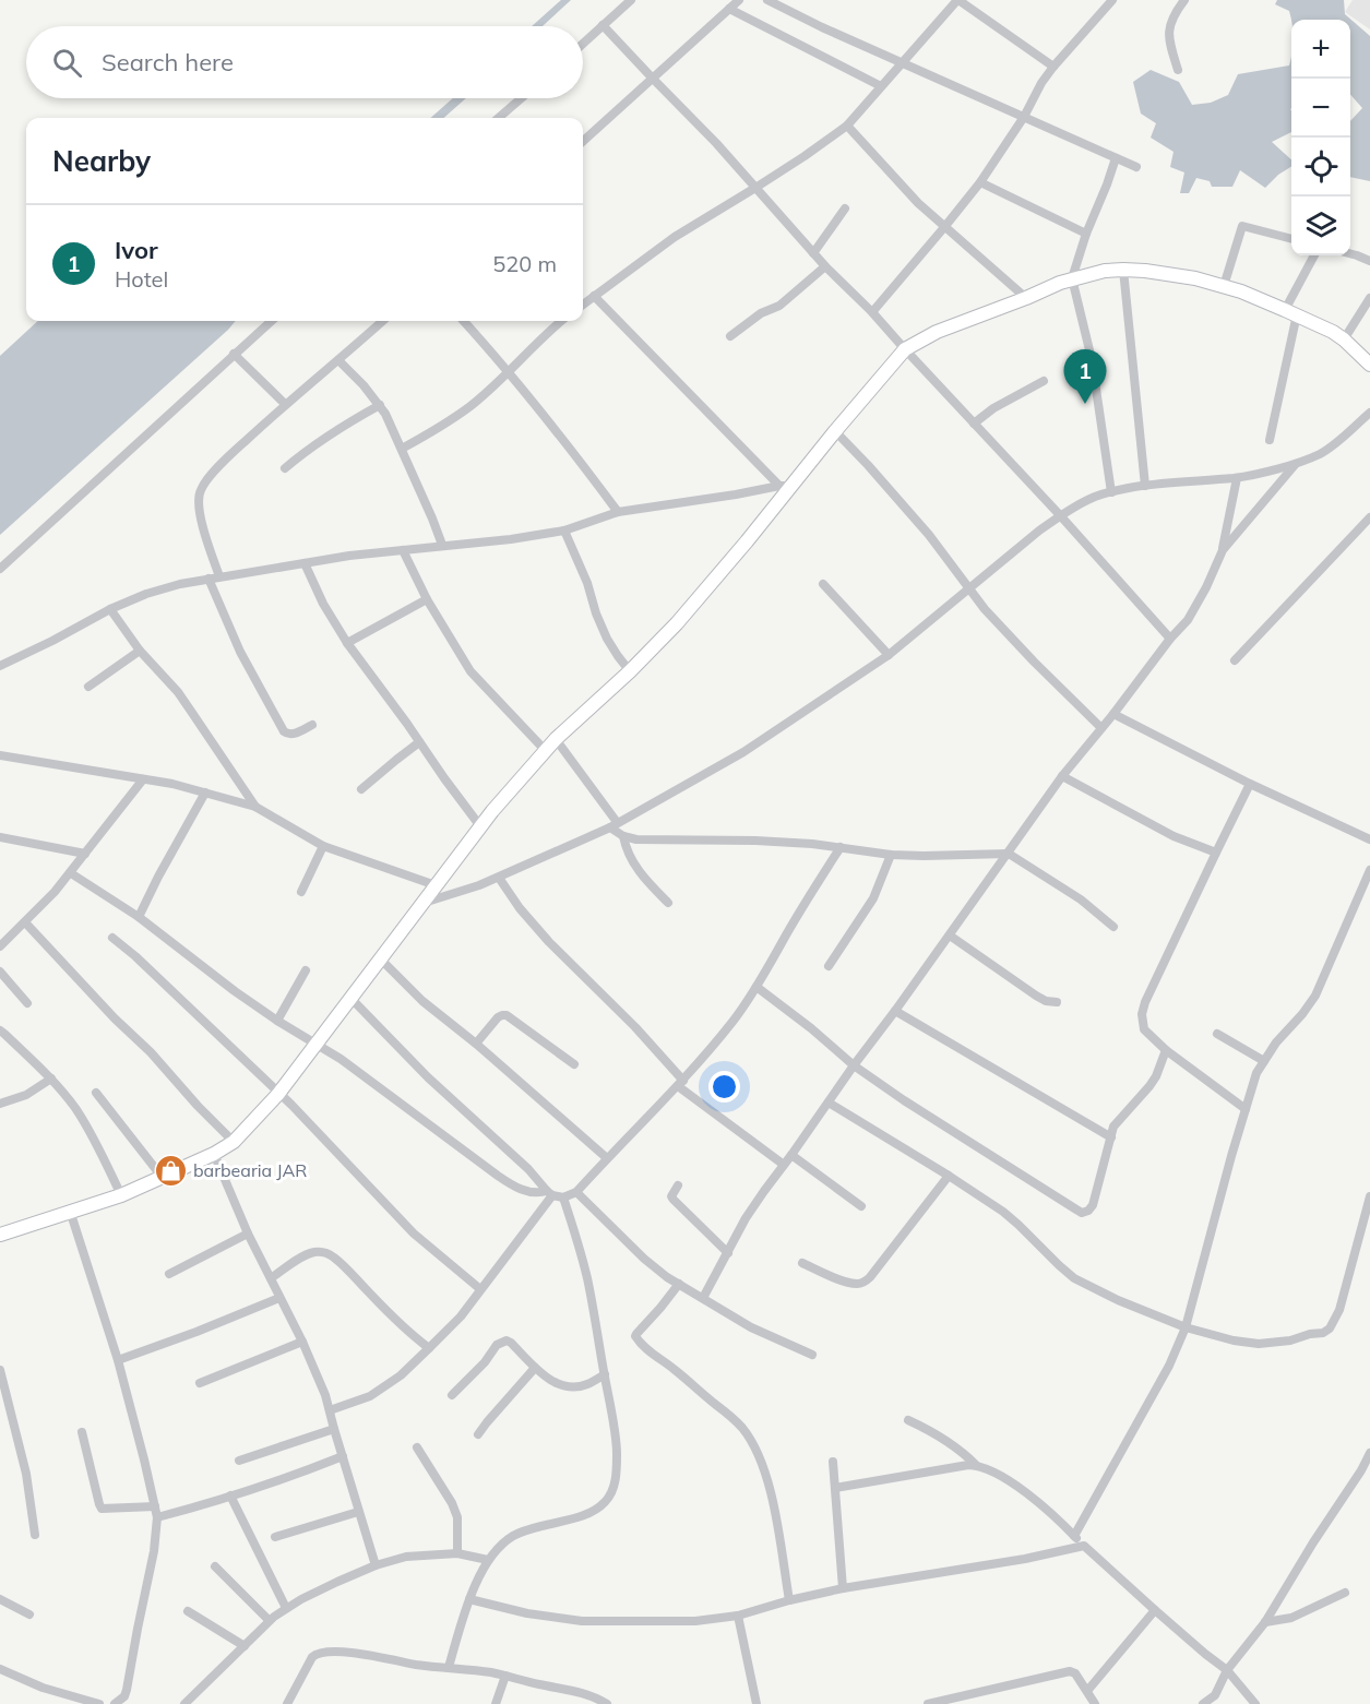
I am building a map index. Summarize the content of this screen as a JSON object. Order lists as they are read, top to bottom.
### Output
{
  "places": {
    "shop": ["barbearia JAR"]
  },
  "page": {
    "map_buttons": ["+", "−"],
    "search": "Search here",
    "heading": "Nearby",
    "list": [
      {
        "mark": "1",
        "name": "Ivor",
        "note": "Hotel",
        "value": "520 m"
      }
    ],
    "pins": "1"
  }
}
